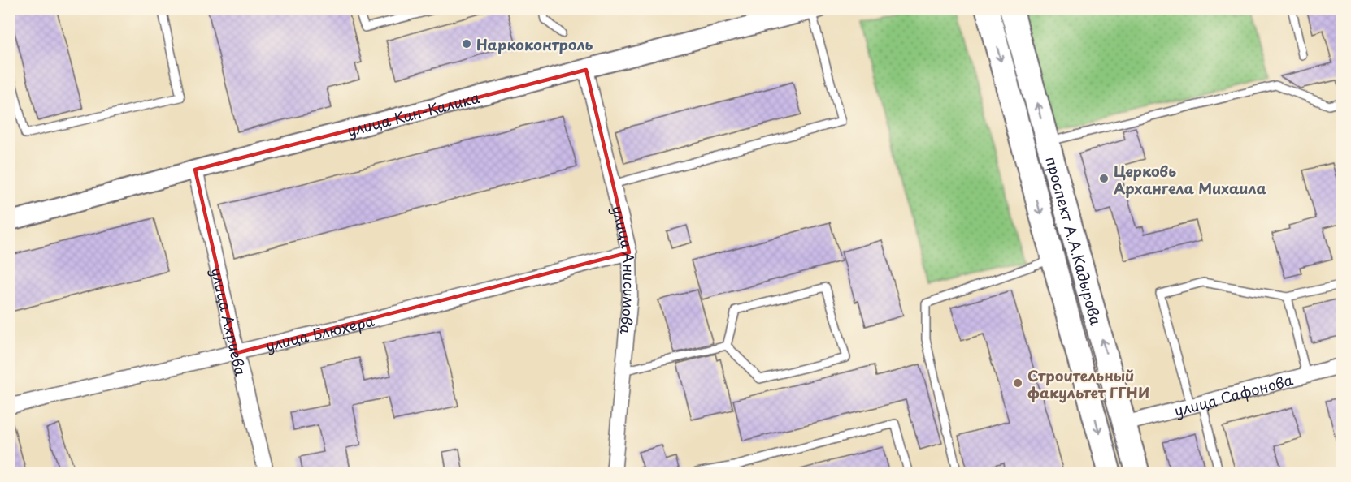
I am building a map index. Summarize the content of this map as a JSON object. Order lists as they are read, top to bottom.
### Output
{
  "streets": {
    "main road": ["проспект А.А.Кадырова"],
    "street": [
      "улица Кан-Калика",
      "улица Анисимова",
      "улица Ахриева",
      "улица Блюхера",
      "улица Сафонова"
    ]
  },
  "crossings": [
    ["улица Кан-Калика", "улица Анисимова"],
    ["улица Кан-Калика", "улица Ахриева"],
    ["проспект А.А.Кадырова", "улица Сафонова"],
    ["улица Анисимова", "улица Блюхера"],
    ["улица Ахриева", "улица Блюхера"]
  ],
  "places": ["Наркоконтроль", "Церковь Архангела Михаила", "Строительный факультет ГГНИ"]
}
